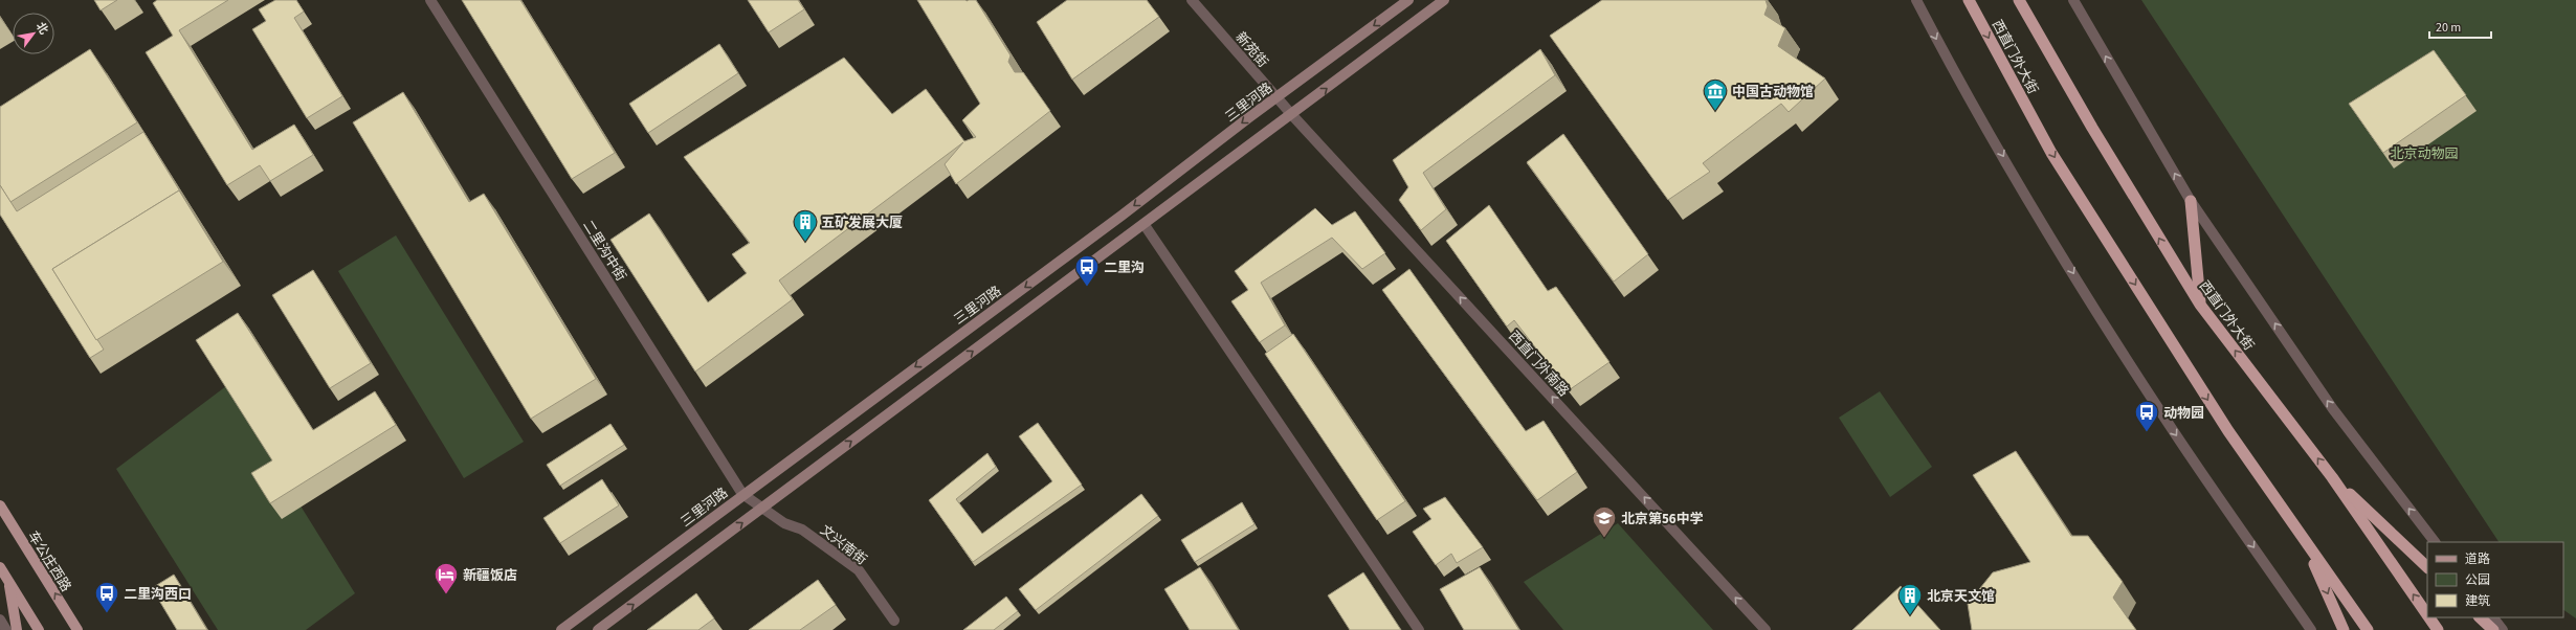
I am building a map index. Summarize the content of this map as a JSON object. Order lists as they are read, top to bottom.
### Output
{
  "streets": {
    "highway": ["西直门外大街"],
    "main road": ["三里河路", "车公庄西路"],
    "street": [
      "新苑街",
      "二里沟中街",
      "西直门外南路",
      "文兴南街"
    ]
  },
  "crossings": [
    ["新苑街", "三里河路"],
    ["新苑街", "西直门外南路"],
    ["三里河路", "二里沟中街"],
    ["二里沟中街", "文兴南街"]
  ],
  "one_way": ["西直门外南路"],
  "parks": ["北京动物园"],
  "places": {
    "museum": ["中国古动物馆"],
    "building": ["五矿发展大厦", "北京天文馆"],
    "bus stop": ["二里沟", "动物园", "二里沟西口"],
    "school or university": ["北京第56中学"],
    "hotel": ["新疆饭店"]
  },
  "legend": ["道路", "公园", "建筑"],
  "scale_bar": "20 m",
  "north": "top right"
}
